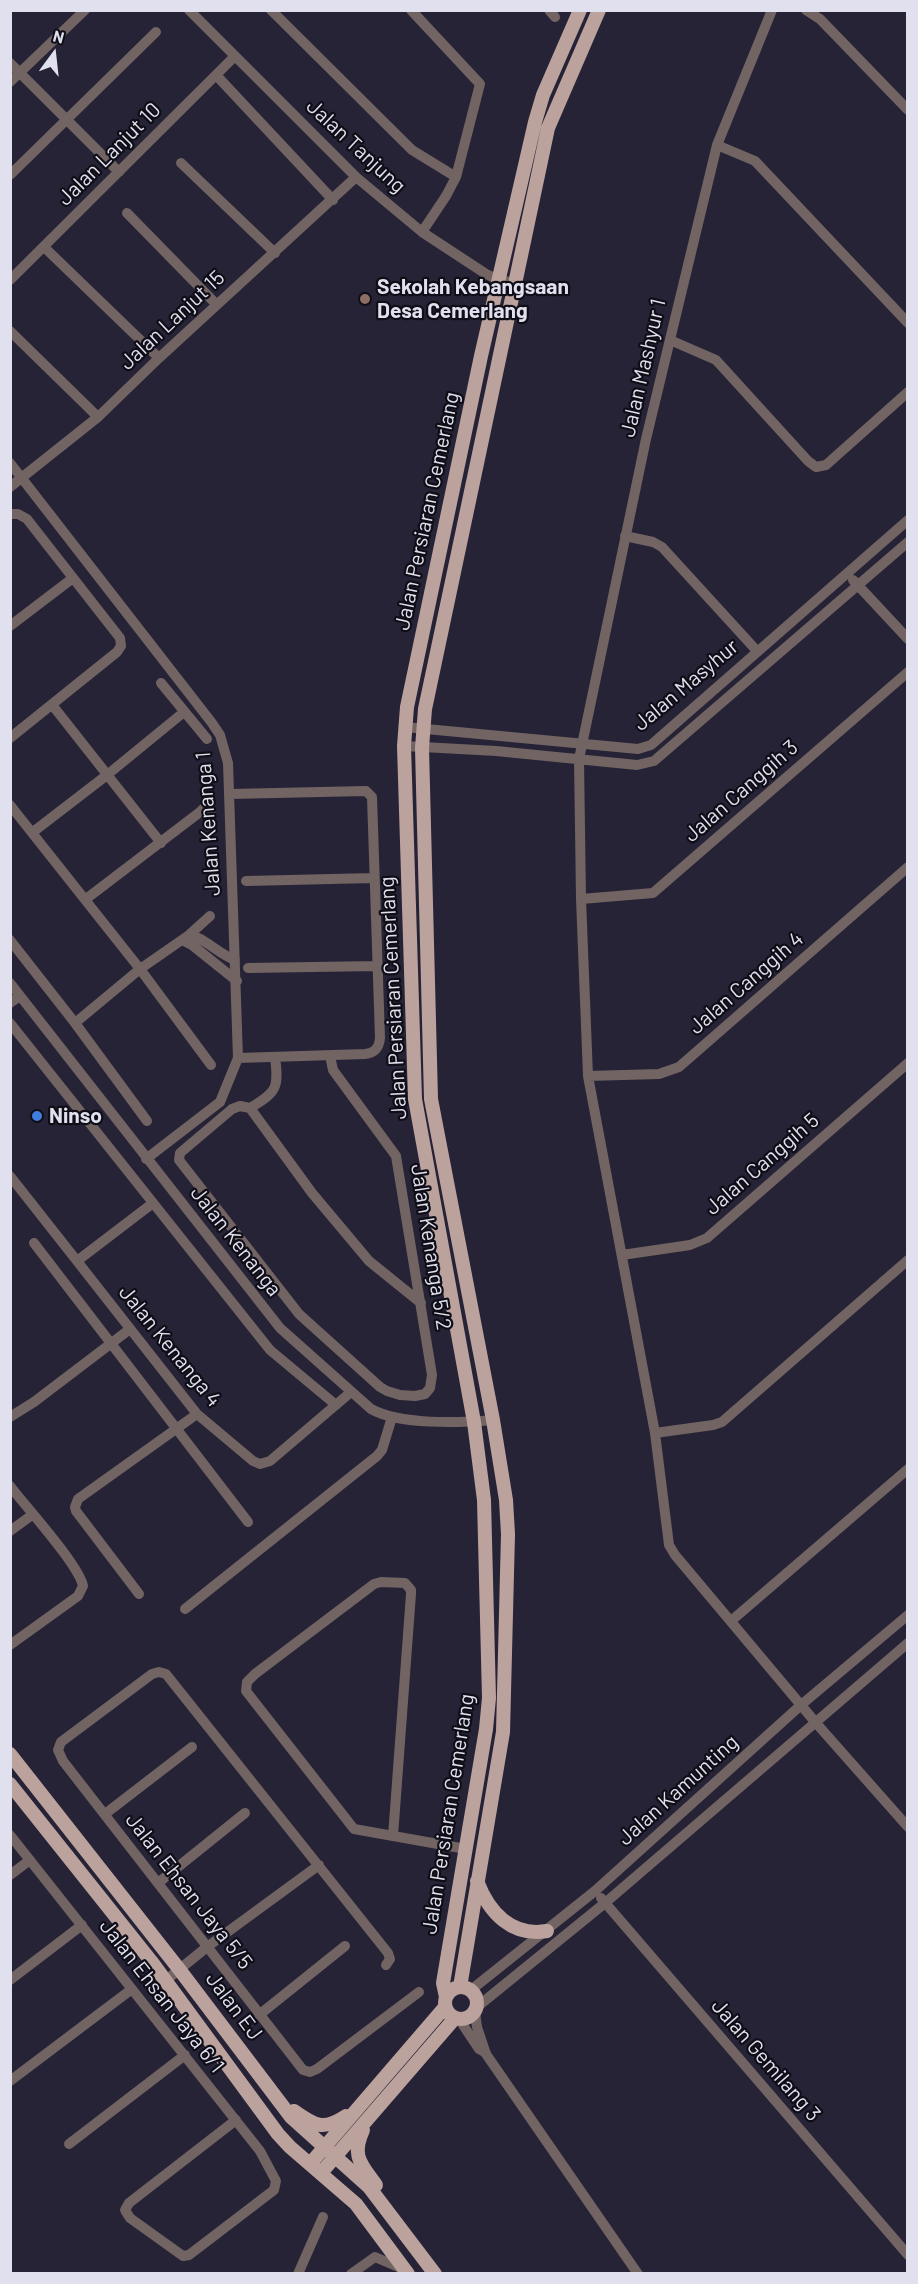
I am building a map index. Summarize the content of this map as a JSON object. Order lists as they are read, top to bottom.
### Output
{
  "streets": {
    "main road": ["Jalan Persiaran Cemerlang", "Jalan EJ"],
    "street": [
      "Jalan Tanjung",
      "Jalan Lanjut 10",
      "Jalan Lanjut 15",
      "Jalan Mashyur 1",
      "Jalan Masyhur",
      "Jalan Canggih 3",
      "Jalan Kenanga 1",
      "Jalan Canggih 4",
      "Jalan Canggih 5",
      "Jalan Kenanga",
      "Jalan Kenanga 5/2",
      "Jalan Kenanga 4",
      "Jalan Kamunting",
      "Jalan Ehsan Jaya 5/5",
      "Jalan Ehsan Jaya 6/1",
      "Jalan Gemilang 3"
    ]
  },
  "crossings": [
    ["Jalan Tanjung", "Jalan Lanjut 10"],
    ["Jalan Tanjung", "Jalan Lanjut 15"],
    ["Jalan Tanjung", "Jalan Persiaran Cemerlang"],
    ["Jalan Lanjut 15", "Jalan Kenanga 1"],
    ["Jalan Mashyur 1", "Jalan Masyhur"],
    ["Jalan Mashyur 1", "Jalan Canggih 3"],
    ["Jalan Mashyur 1", "Jalan Canggih 4"],
    ["Jalan Mashyur 1", "Jalan Canggih 5"],
    ["Jalan Mashyur 1", "Jalan Kamunting"],
    ["Jalan Persiaran Cemerlang", "Jalan Masyhur"],
    ["Jalan Persiaran Cemerlang", "Jalan Kenanga"],
    ["Jalan Persiaran Cemerlang", "Jalan Kamunting"],
    ["Jalan Kenanga 1", "Jalan Kenanga"],
    ["Jalan Kenanga", "Jalan Kenanga 4"],
    ["Jalan Kamunting", "Jalan Gemilang 3"]
  ],
  "places": ["Sekolah Kebangsaan Desa Cemerlang", "Ninso"],
  "north": "top"
}
